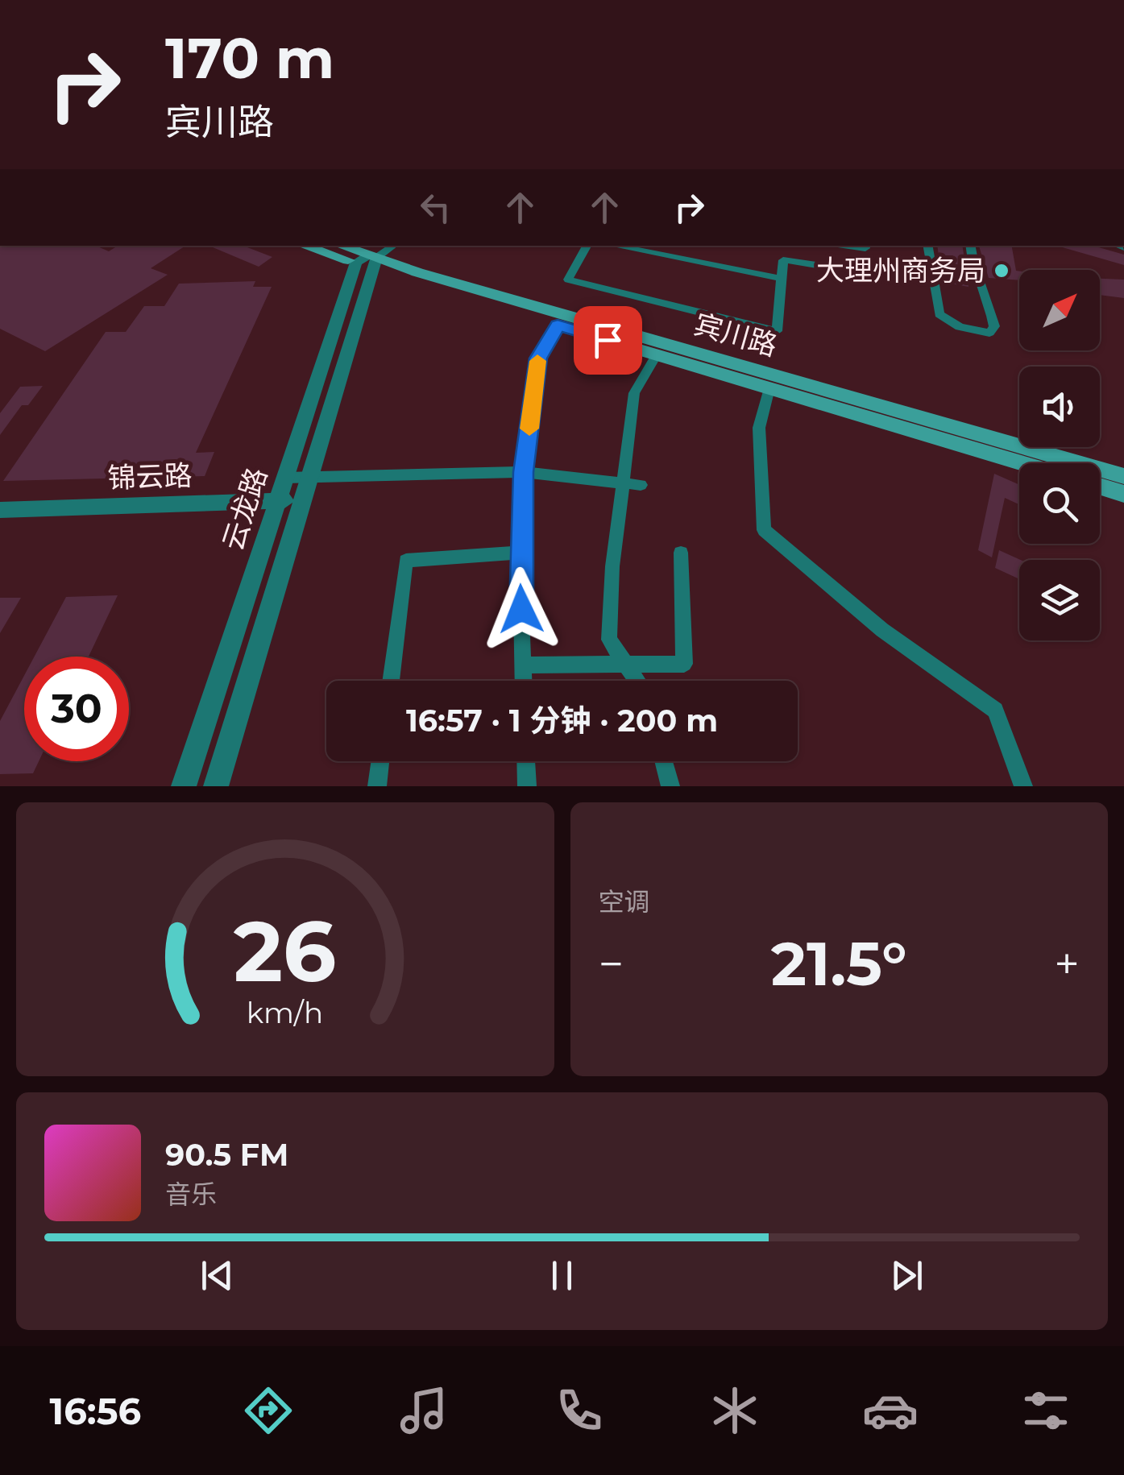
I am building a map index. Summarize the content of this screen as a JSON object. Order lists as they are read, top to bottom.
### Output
{
  "streets": {
    "main road": ["宾川路"],
    "street": ["锦云路", "云龙路"]
  },
  "crossings": [
    ["宾川路", "云龙路"],
    ["锦云路", "云龙路"]
  ],
  "places": ["大理州商务局"],
  "north": "top right",
  "page": {
    "turn": ["170 m", "宾川路"],
    "limit": "30",
    "trip": "16:57 · 1 分钟 · 200 m",
    "tile": "空调",
    "heat": ["−", "21.5°", "+"],
    "song": ["90.5 FM", "音乐"],
    "tabs": "16:56",
    "gauge": ["26", "km/h"]
  }
}
